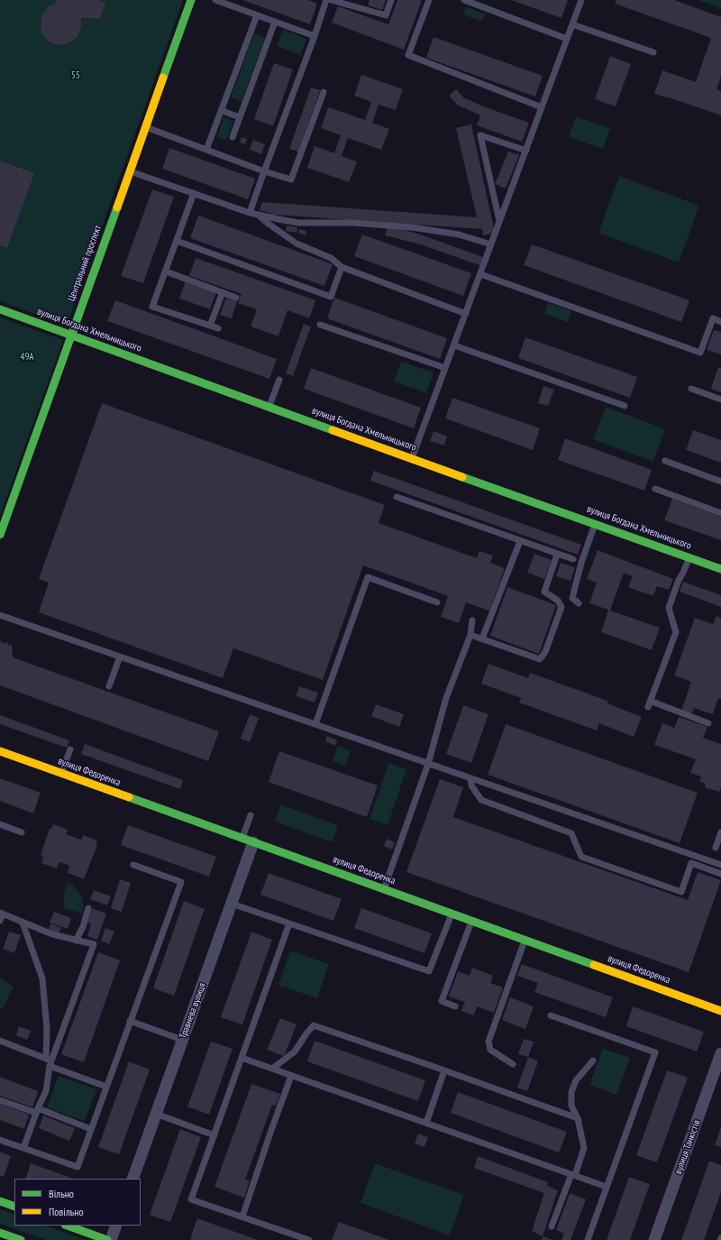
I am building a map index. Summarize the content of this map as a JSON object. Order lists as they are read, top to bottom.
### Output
{
  "streets": {
    "street": [
      "Центральний проспект",
      "вулиця Богдана Хмельницького",
      "вулиця Федоренка",
      "Травнева вулиця",
      "вулиця Танкістів"
    ]
  },
  "crossings": [
    ["Центральний проспект", "вулиця Богдана Хмельницького"],
    ["вулиця Федоренка", "Травнева вулиця"]
  ],
  "parks": ["55", "49А"],
  "legend": ["Вільно", "Повільно"]
}
